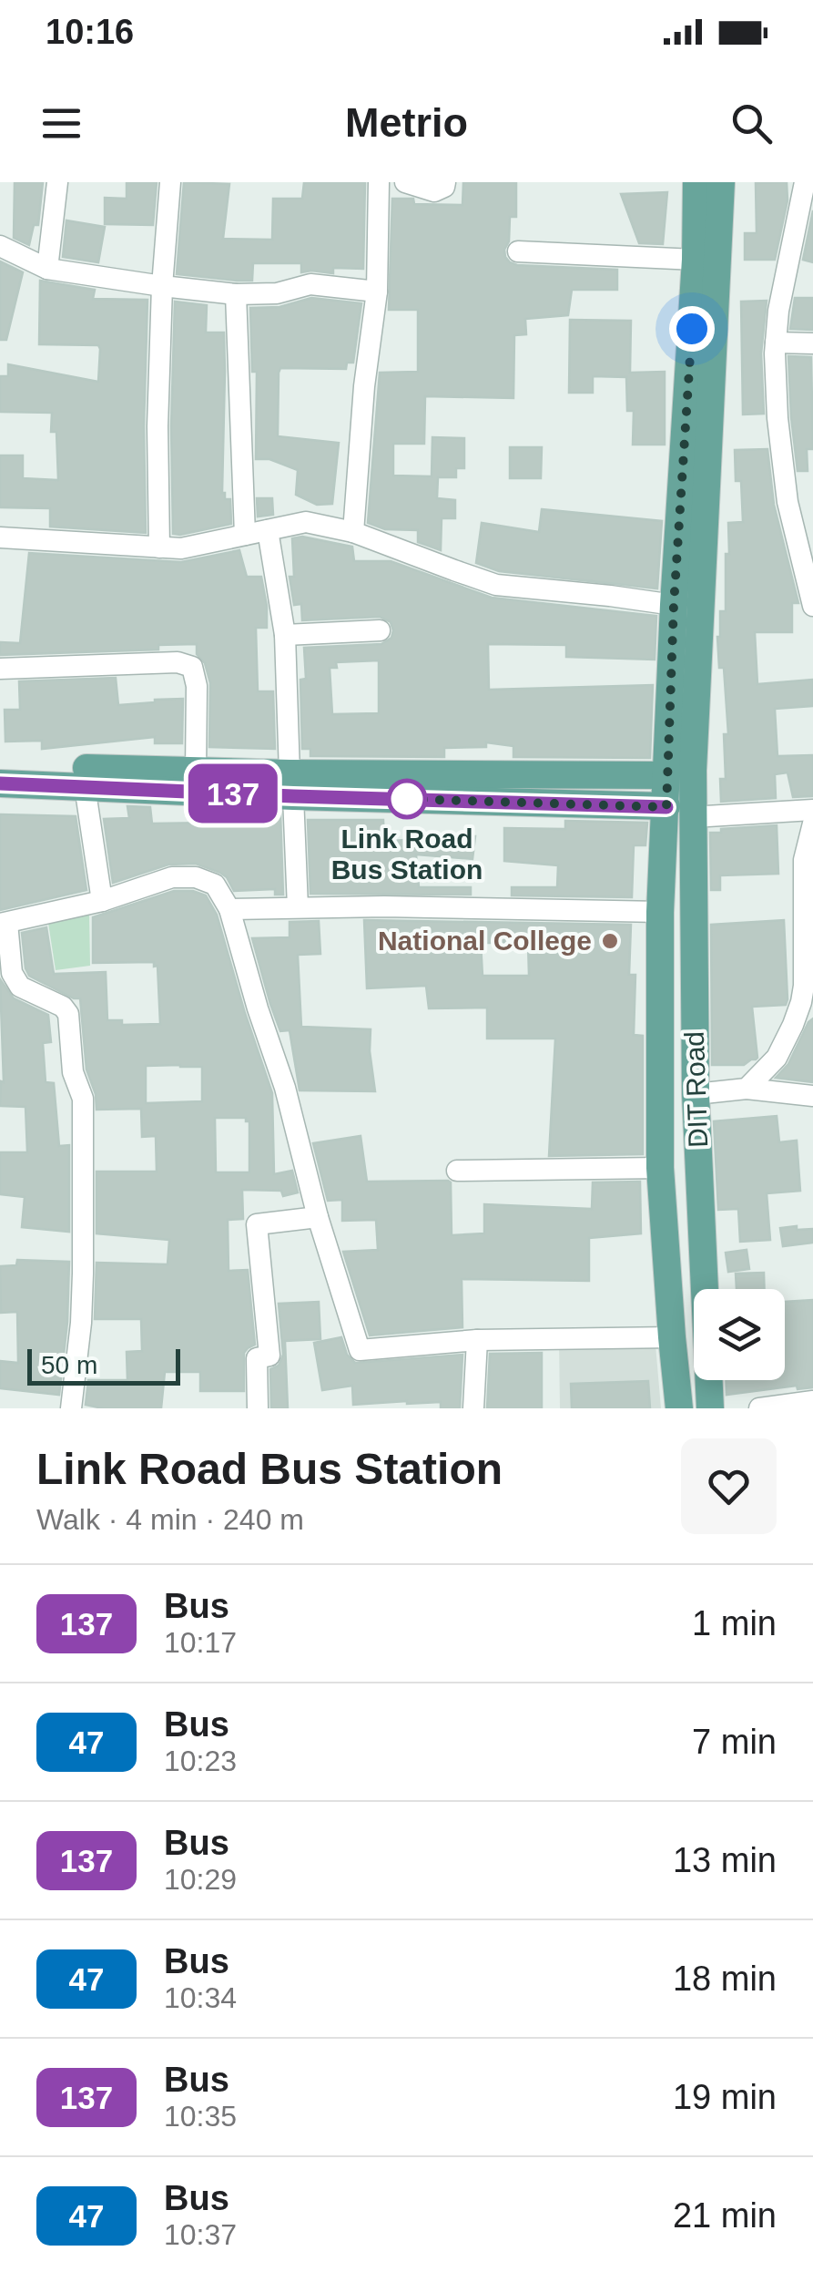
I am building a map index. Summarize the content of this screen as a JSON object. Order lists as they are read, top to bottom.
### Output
{
  "streets": {
    "main road": ["DIT Road"]
  },
  "places": ["Link Road Bus Station", "National College"],
  "lines": ["bus line 137"],
  "scale_bar": "50 m",
  "page": {
    "status": "10:16",
    "header": "Metrio",
    "on_map": "137",
    "scale": "50 m",
    "heading": ["Link Road Bus Station", "Walk · 4 min · 240 m"],
    "list": [
      {
        "mark": "137",
        "name": "Bus",
        "note": "10:17",
        "value": "1 min"
      },
      {
        "mark": "47",
        "name": "Bus",
        "note": "10:23",
        "value": "7 min"
      },
      {
        "mark": "137",
        "name": "Bus",
        "note": "10:29",
        "value": "13 min"
      },
      {
        "mark": "47",
        "name": "Bus",
        "note": "10:34",
        "value": "18 min"
      },
      {
        "mark": "137",
        "name": "Bus",
        "note": "10:35",
        "value": "19 min"
      },
      {
        "mark": "47",
        "name": "Bus",
        "note": "10:37",
        "value": "21 min"
      }
    ]
  }
}
